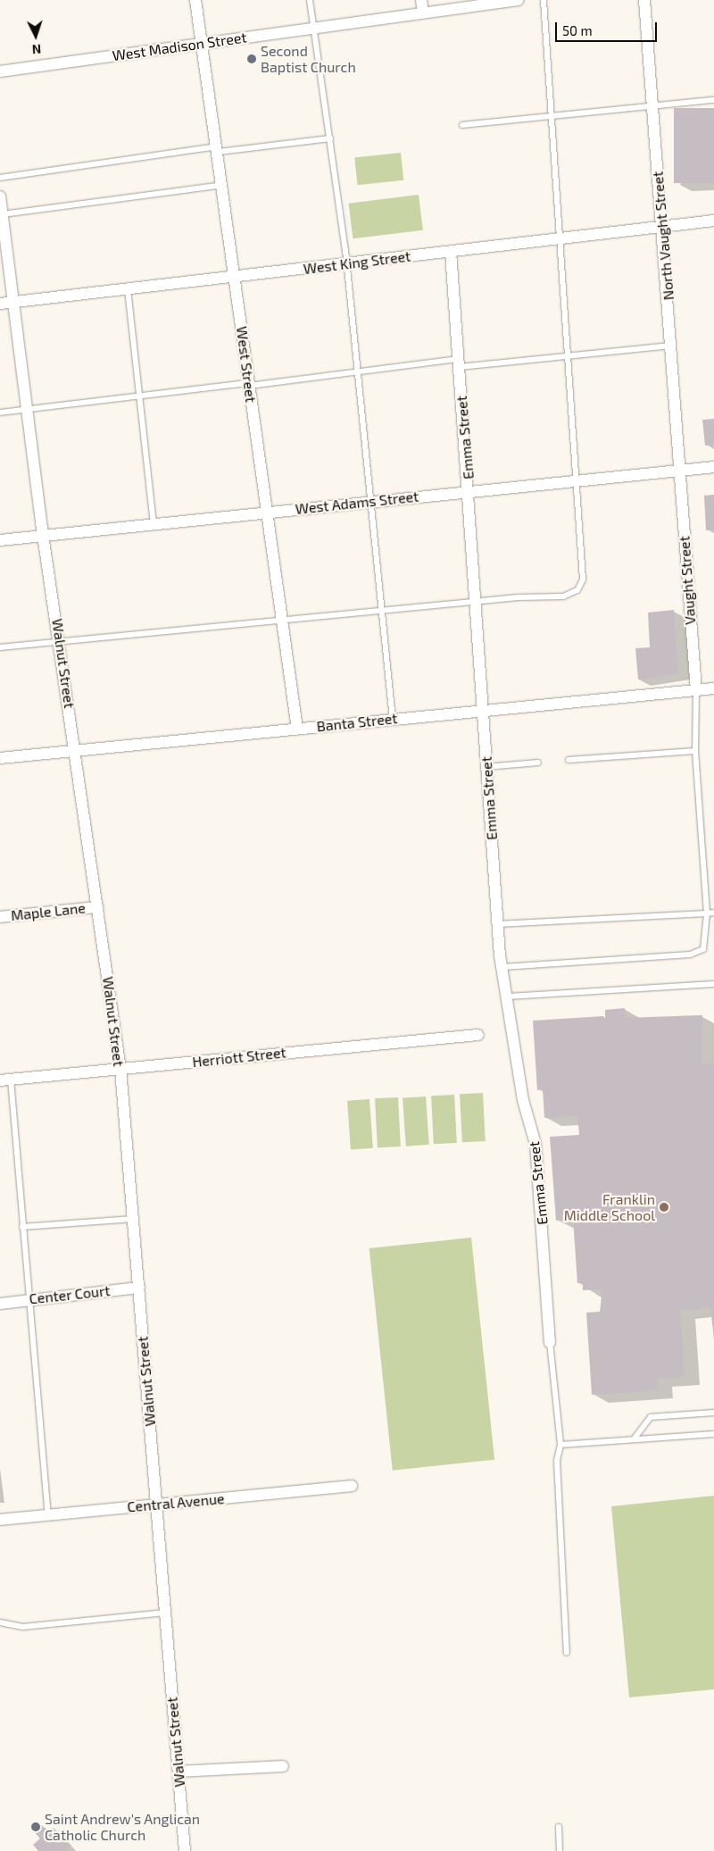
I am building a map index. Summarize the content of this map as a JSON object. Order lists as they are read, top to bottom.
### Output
{
  "streets": {
    "street": [
      "West Madison Street",
      "North Vaught Street",
      "West King Street",
      "West Street",
      "Emma Street",
      "West Adams Street",
      "Vaught Street",
      "Walnut Street",
      "Banta Street",
      "Maple Lane",
      "Herriott Street",
      "Center Court",
      "Central Avenue"
    ]
  },
  "crossings": [
    ["West Madison Street", "West Street"],
    ["North Vaught Street", "West King Street"],
    ["North Vaught Street", "West Adams Street"],
    ["North Vaught Street", "Vaught Street"],
    ["West King Street", "West Street"],
    ["West King Street", "Emma Street"],
    ["West King Street", "Walnut Street"],
    ["West Street", "West Adams Street"],
    ["West Street", "Banta Street"],
    ["Emma Street", "West Adams Street"],
    ["Emma Street", "Banta Street"],
    ["West Adams Street", "Vaught Street"],
    ["West Adams Street", "Walnut Street"],
    ["Vaught Street", "Banta Street"],
    ["Walnut Street", "Banta Street"],
    ["Walnut Street", "Maple Lane"],
    ["Walnut Street", "Herriott Street"],
    ["Walnut Street", "Center Court"],
    ["Walnut Street", "Central Avenue"]
  ],
  "places": ["Second Baptist Church", "Franklin Middle School", "Saint Andrew's Anglican Catholic Church"],
  "scale_bar": "50 m",
  "north": "bottom"
}
